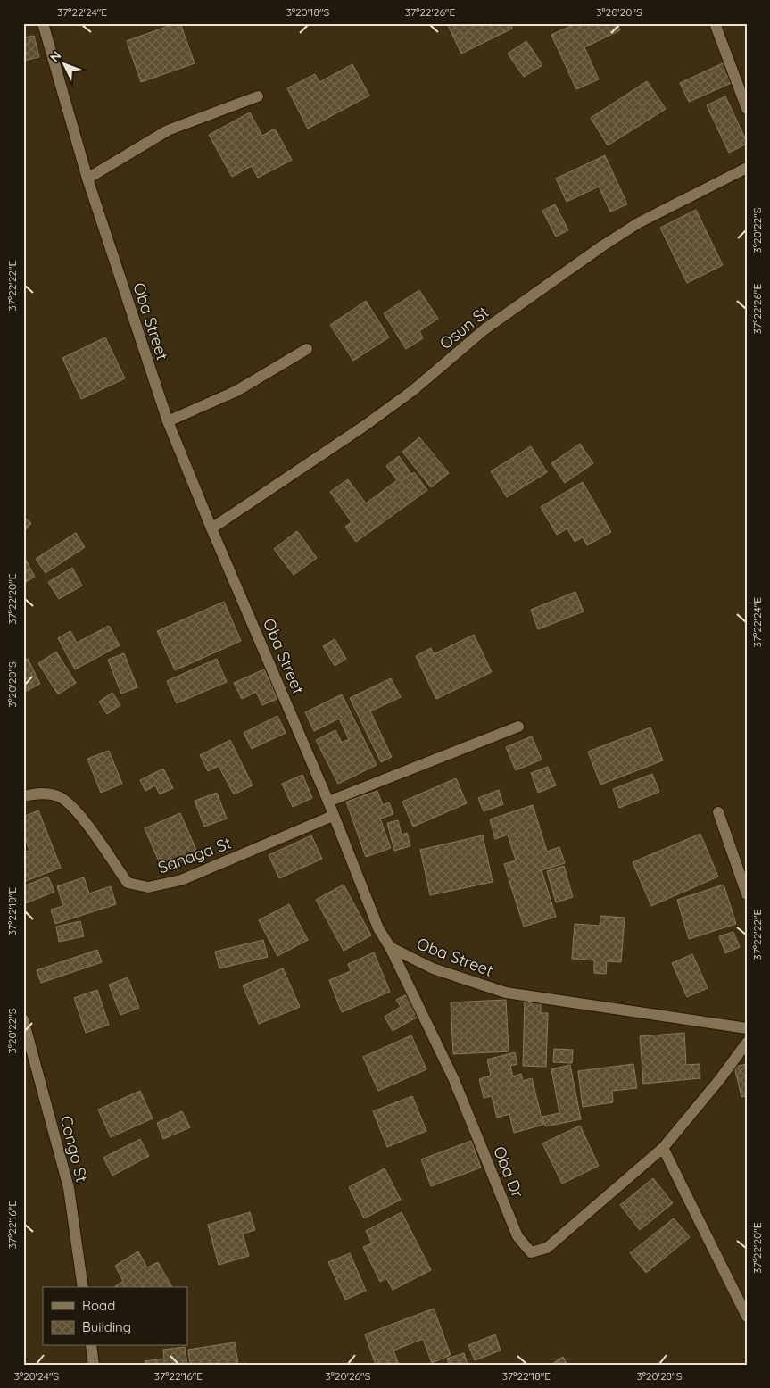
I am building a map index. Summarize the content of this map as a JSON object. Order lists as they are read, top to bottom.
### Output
{
  "streets": {
    "street": [
      "Oba Street",
      "Osun St",
      "Sanaga St",
      "Congo St",
      "Oba Dr"
    ]
  },
  "crossings": [
    ["Oba Street", "Osun St"],
    ["Oba Street", "Sanaga St"],
    ["Oba Street", "Oba Dr"]
  ],
  "legend": ["Road", "Building"],
  "north": "top left",
  "coordinates": [
    "37°22'24\"E",
    "3°20'18\"S",
    "37°22'26\"E",
    "3°20'20\"S",
    "3°20'22\"S",
    "37°22'22\"E",
    "37°22'20\"E",
    "37°22'18\"E",
    "37°22'16\"E",
    "3°20'24\"S",
    "3°20'26\"S",
    "3°20'28\"S"
  ]
}
